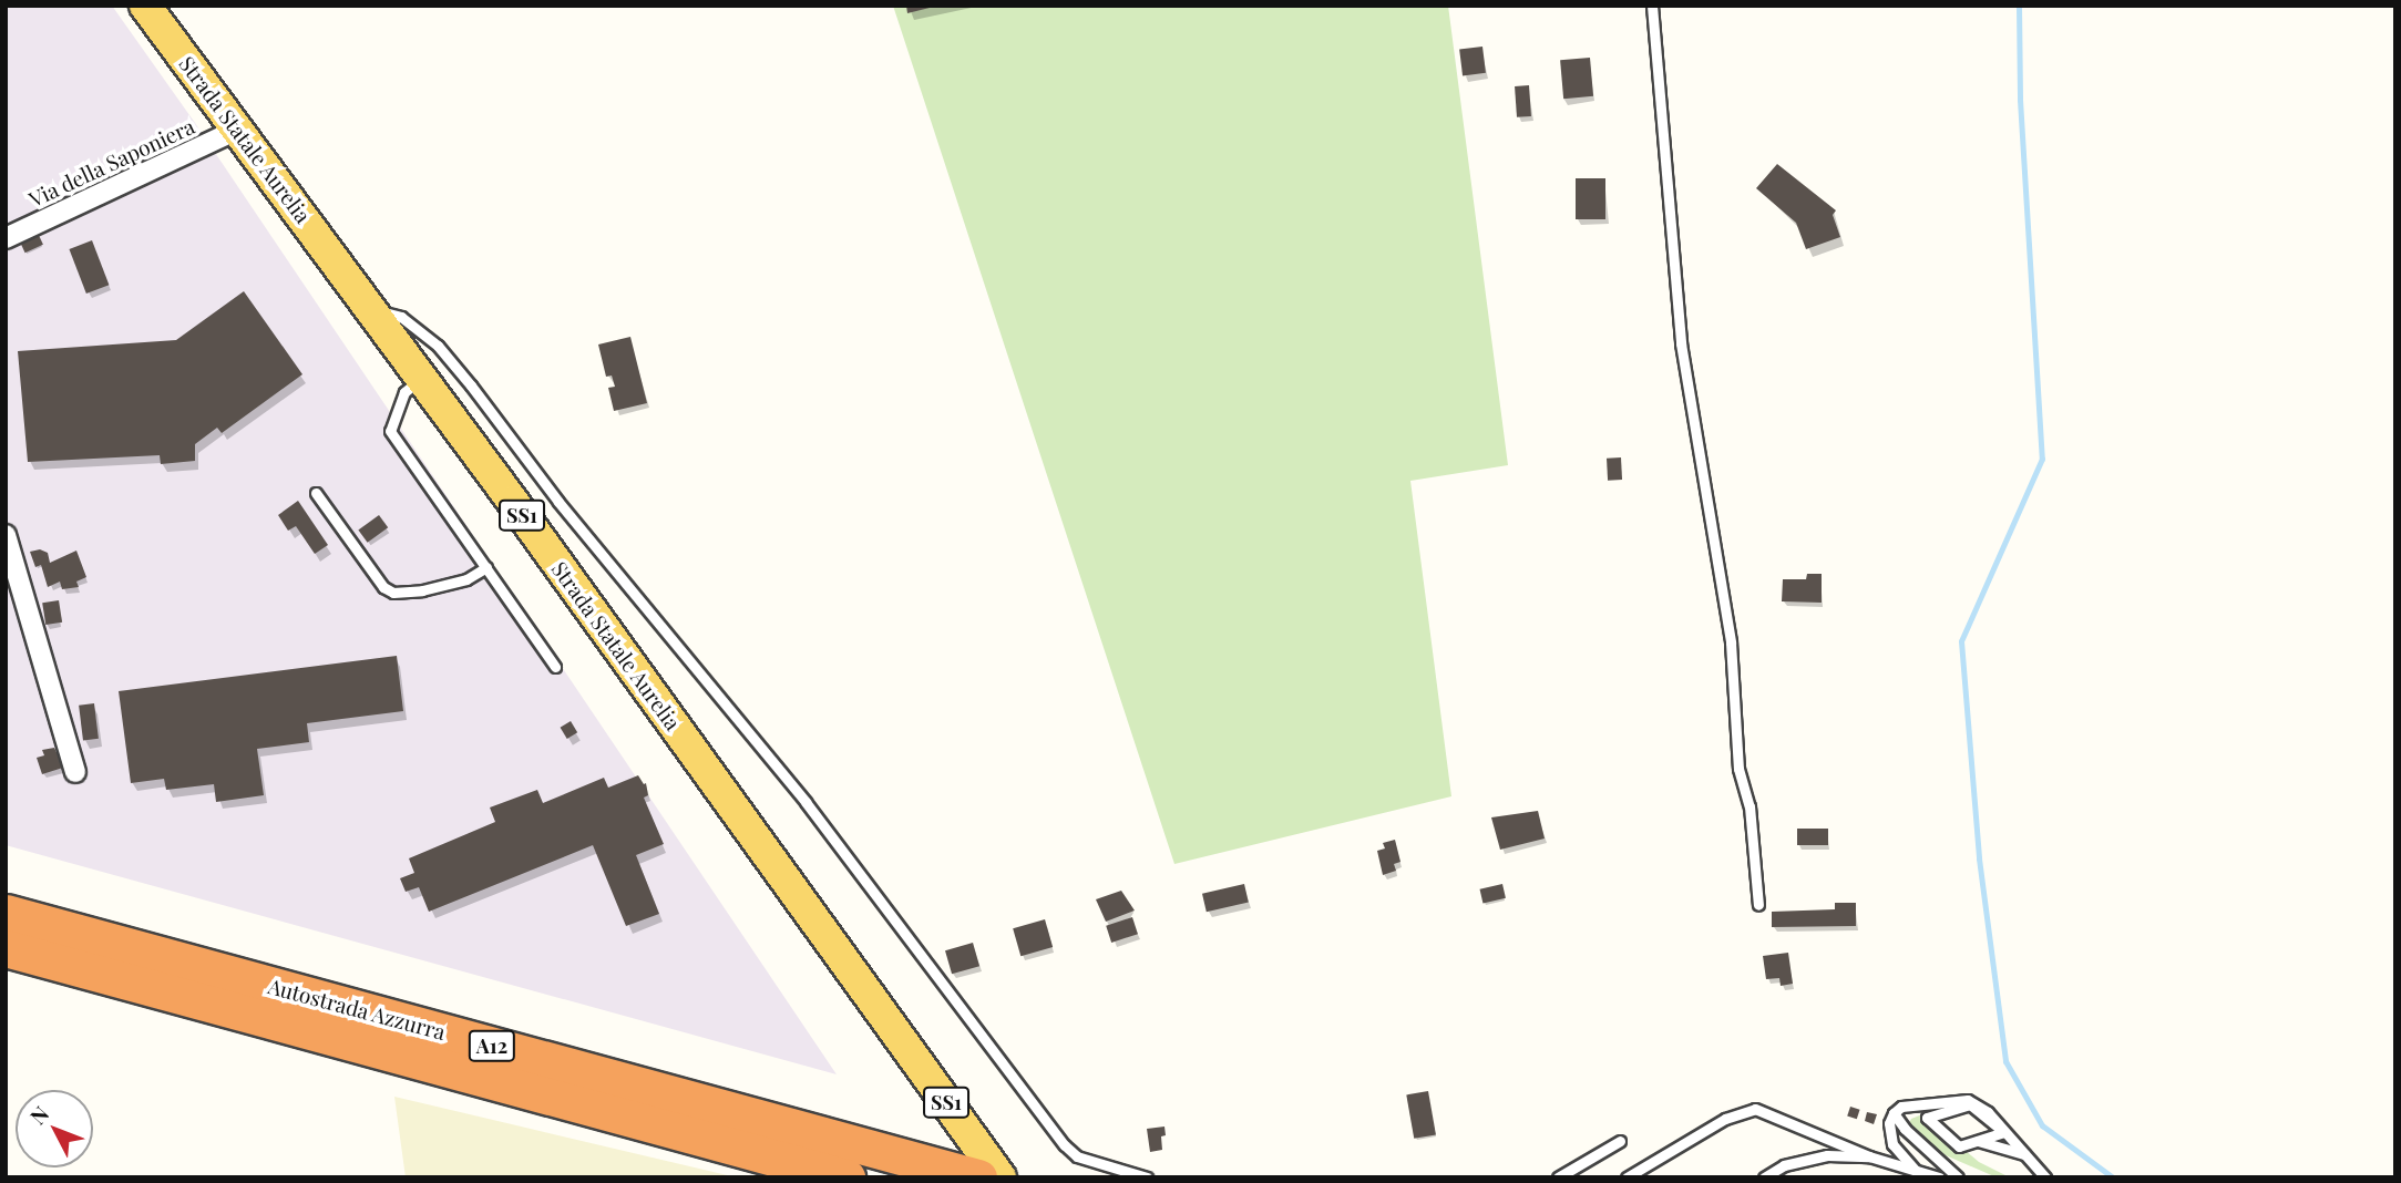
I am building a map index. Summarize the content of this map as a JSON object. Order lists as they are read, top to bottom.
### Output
{
  "streets": {
    "highway": ["Autostrada Azzurra", "A12"],
    "main road": ["Strada Statale Aurelia", "SS1"],
    "street": ["Via della Saponiera"]
  },
  "crossings": [
    ["Strada Statale Aurelia", "Via della Saponiera"]
  ],
  "north": "top left"
}
